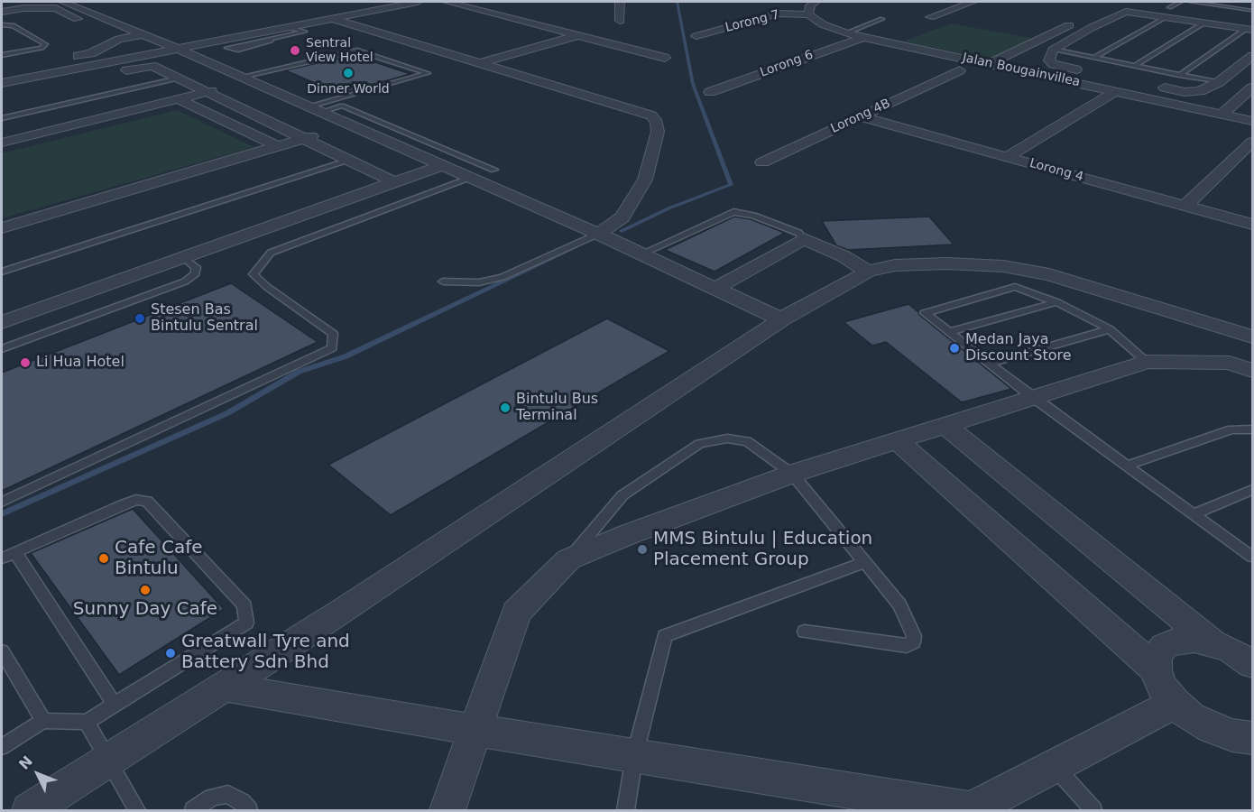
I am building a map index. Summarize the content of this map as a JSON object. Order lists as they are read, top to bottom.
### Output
{
  "streets": {
    "street": [
      "Lorong 7",
      "Lorong 6",
      "Jalan Bougainvillea",
      "Lorong 4B",
      "Lorong 4"
    ]
  },
  "crossings": [
    ["Lorong 7", "Jalan Bougainvillea"],
    ["Lorong 6", "Jalan Bougainvillea"],
    ["Lorong 4B", "Lorong 4"]
  ],
  "places": [
    "Sentral View Hotel",
    "Dinner World",
    "Stesen Bas Bintulu Sentral",
    "Medan Jaya Discount Store",
    "Li Hua Hotel",
    "Bintulu Bus Terminal",
    "MMS Bintulu | Education Placement Group",
    "Cafe Cafe Bintulu",
    "Sunny Day Cafe",
    "Greatwall Tyre and Battery Sdn Bhd"
  ],
  "north": "top left"
}
